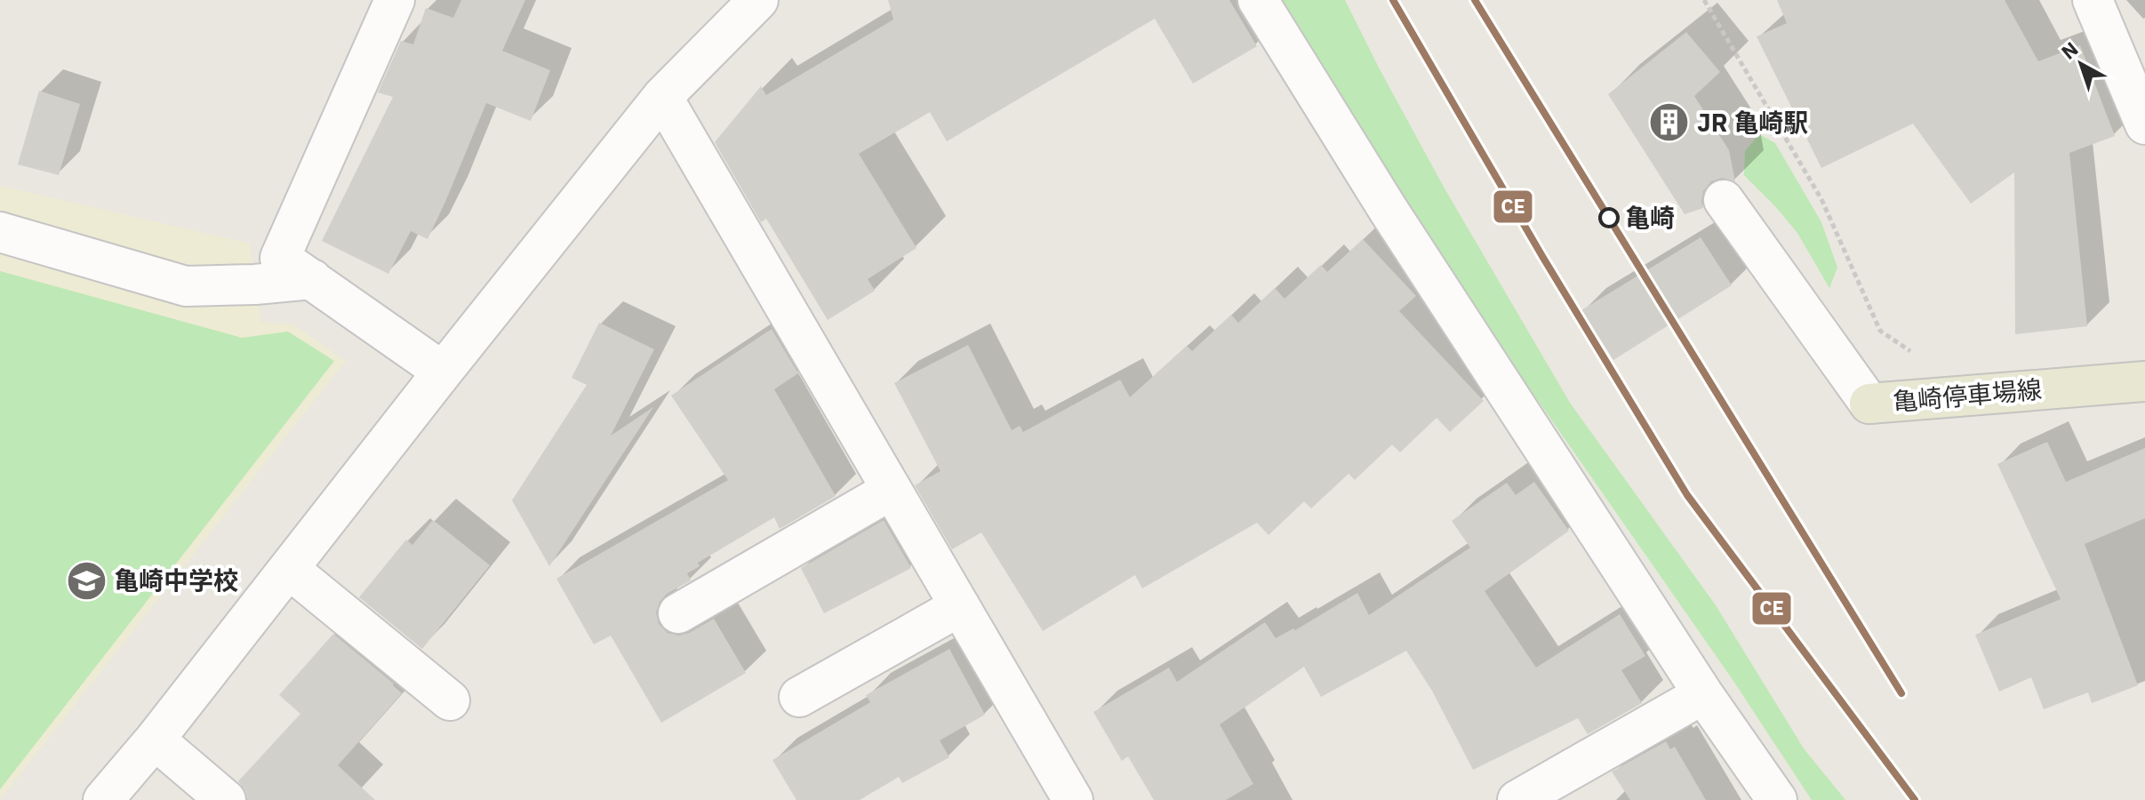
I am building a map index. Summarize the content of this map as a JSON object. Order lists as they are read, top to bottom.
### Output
{
  "streets": {
    "main road": ["亀崎停車場線"]
  },
  "places": {
    "building": ["JR 亀崎駅"],
    "other": ["亀崎"],
    "school or university": ["亀崎中学校"]
  },
  "lines": ["transit line CE"],
  "north": "top left"
}
